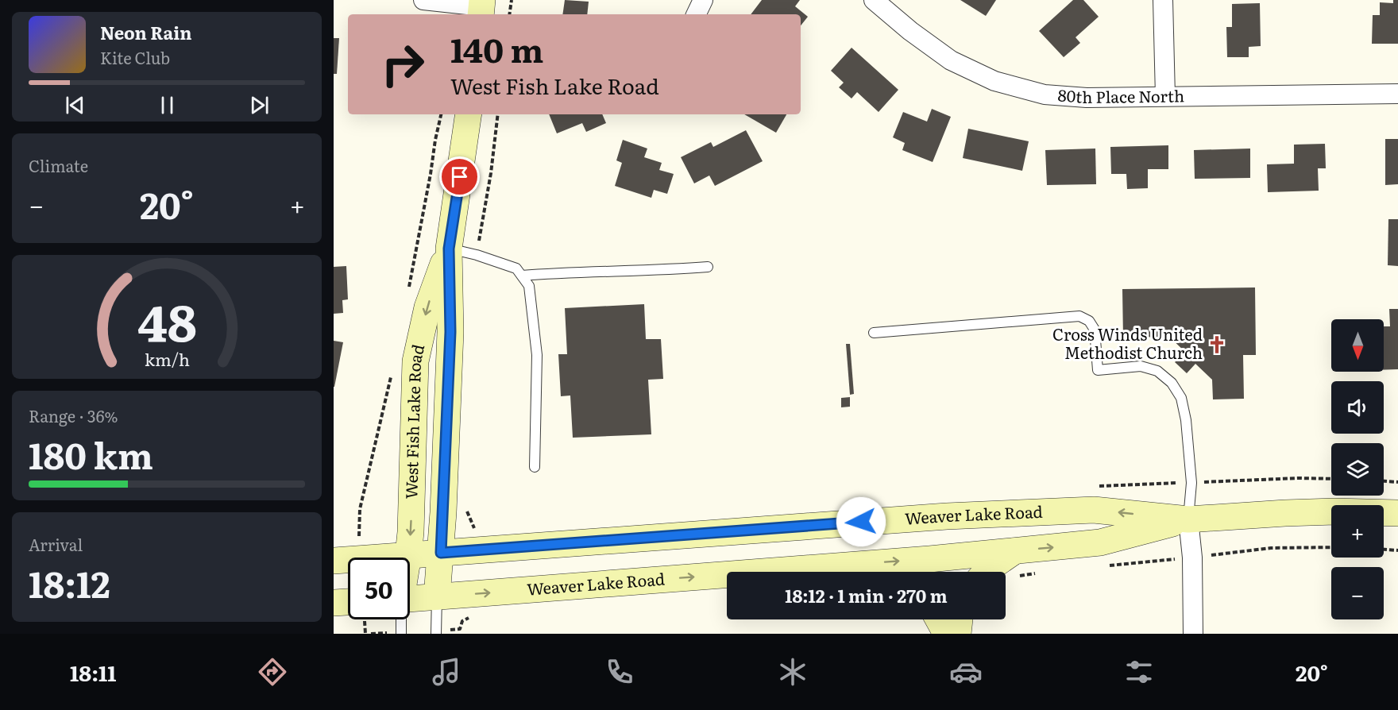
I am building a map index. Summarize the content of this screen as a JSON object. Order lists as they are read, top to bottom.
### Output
{
  "streets": {
    "main road": ["West Fish Lake Road", "Weaver Lake Road"],
    "street": ["80th Place North"]
  },
  "crossings": [
    ["West Fish Lake Road", "Weaver Lake Road"]
  ],
  "places": {
    "church": ["Cross Winds United Methodist Church"]
  },
  "north": "bottom",
  "page": {
    "turn": ["140 m", "West Fish Lake Road"],
    "song": ["Neon Rain", "Kite Club"],
    "tile": [
      "Climate",
      ["Range · 36%", "180 km"],
      ["Arrival", "18:12"]
    ],
    "heat": ["−", "20°", "+"],
    "map_buttons": ["+", "−"],
    "limit": "50",
    "trip": "18:12 · 1 min · 270 m",
    "tabs": ["18:11", "20°"],
    "gauge": ["48", "km/h"]
  }
}
